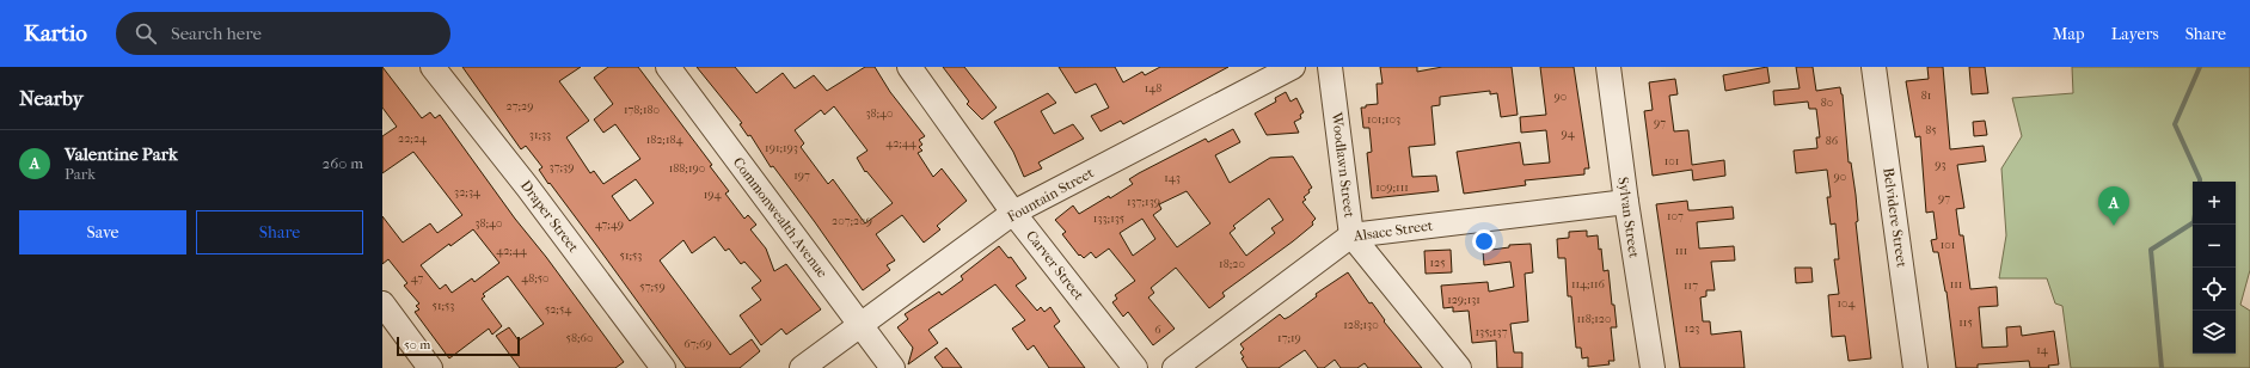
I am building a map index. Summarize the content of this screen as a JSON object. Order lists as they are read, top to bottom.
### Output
{
  "streets": {
    "street": [
      "Woodlawn Street",
      "Fountain Street",
      "Draper Street",
      "Commonwealth Avenue",
      "Sylvan Street",
      "Belvidere Street",
      "Alsace Street",
      "Carver Street"
    ]
  },
  "crossings": [
    ["Woodlawn Street", "Alsace Street"],
    ["Fountain Street", "Commonwealth Avenue"],
    ["Fountain Street", "Carver Street"],
    ["Sylvan Street", "Alsace Street"]
  ],
  "house_numbers": [
    "148",
    "81",
    "90",
    "80",
    "27;29",
    "178;180",
    "38;40",
    "101;103",
    "97",
    "85",
    "94",
    "31;33",
    "22;24",
    "182;184",
    "86",
    "42;44",
    "191;193",
    "101",
    "93",
    "37;39",
    "188;190",
    "197",
    "90",
    "143",
    "109;111",
    "32;34",
    "194",
    "97",
    "137;139",
    "107",
    "133;135",
    "207;209",
    "38;40",
    "47;49",
    "101",
    "42;44",
    "111",
    "51;53",
    "125",
    "18;20",
    "47",
    "48;50",
    "114;116",
    "111",
    "117",
    "57;59",
    "129;131",
    "104",
    "51;53",
    "52;54",
    "118;120",
    "115",
    "128;130",
    "123",
    "6",
    "135;137",
    "58;60",
    "17;19",
    "67;69",
    "14"
  ],
  "scale_bar": "50 m",
  "page": {
    "header": "Kartio",
    "search": "Search here",
    "nav": ["Map", "Layers", "Share"],
    "heading": "Nearby",
    "list": [
      {
        "mark": "A",
        "name": "Valentine Park",
        "note": "Park",
        "value": "260 m"
      }
    ],
    "map_buttons": ["+", "−"],
    "pins": "A",
    "buttons": ["Save", "Share"],
    "scale": "50 m"
  }
}
